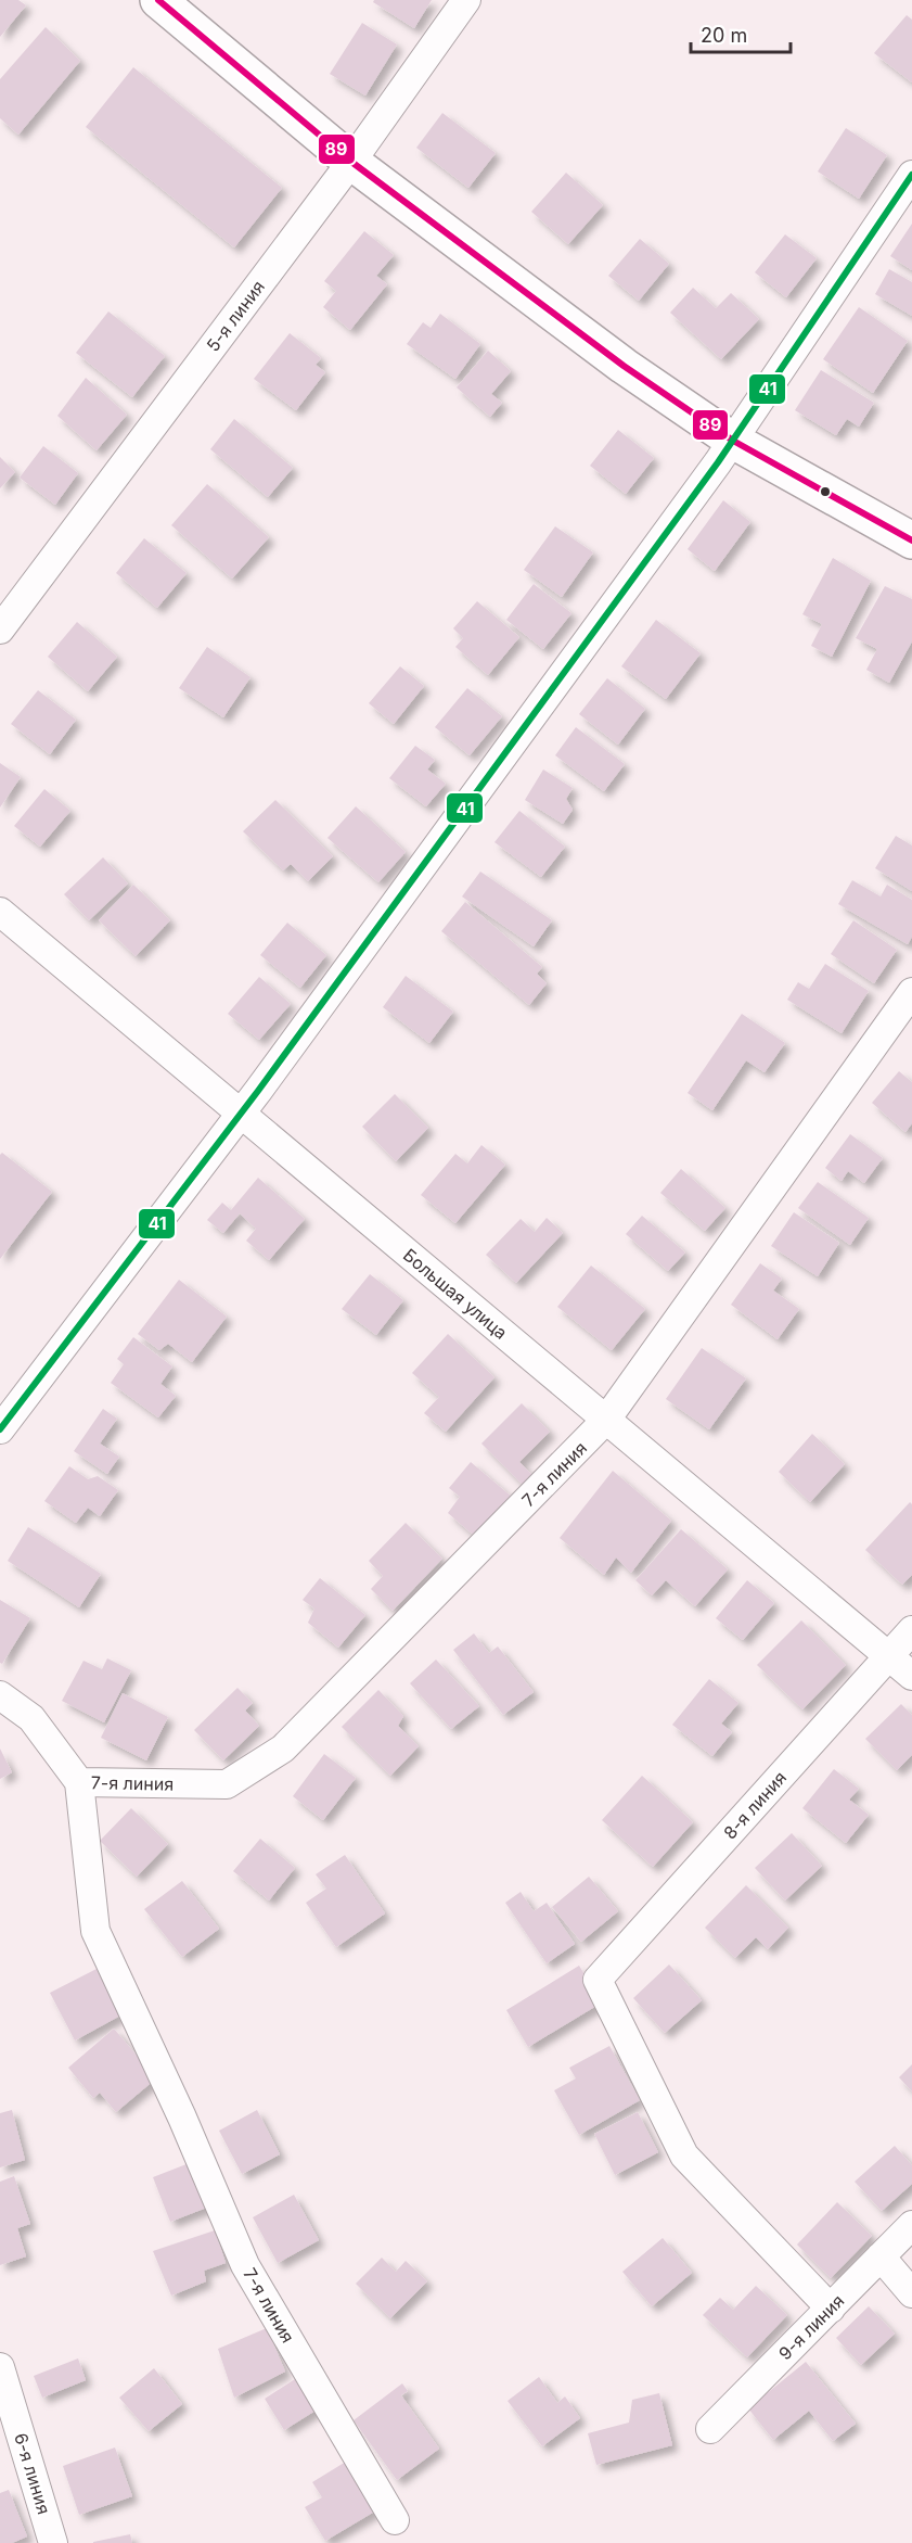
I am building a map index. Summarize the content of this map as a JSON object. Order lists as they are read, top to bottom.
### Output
{
  "streets": {
    "street": [
      "5-я линия",
      "Большая улица",
      "7-я линия",
      "8-я линия",
      "9-я линия",
      "6-я линия"
    ]
  },
  "crossings": [
    ["Большая улица", "7-я линия"],
    ["Большая улица", "8-я линия"],
    ["8-я линия", "9-я линия"]
  ],
  "lines": ["transit line 89", "transit line 41"],
  "scale_bar": "20 m"
}
